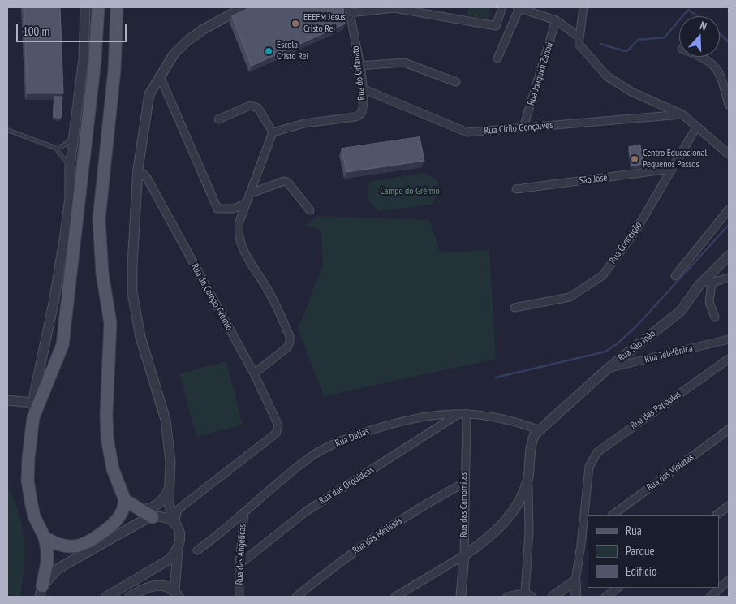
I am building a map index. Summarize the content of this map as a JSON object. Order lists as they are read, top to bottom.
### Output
{
  "streets": {
    "street": [
      "Rua do Orfanato",
      "Rua Joaquim Zanoli",
      "Rua Cirilo Gonçalves",
      "São José",
      "Rua Conceição",
      "Rua do Campo Grêmio",
      "Rua São João",
      "Rua Telefônica",
      "Rua das Papoulas",
      "Rua Dálias",
      "Rua das Violetas",
      "Rua das Orquídeas",
      "Rua das Camomilas",
      "Rua das Melissas",
      "Rua das Angélicas"
    ]
  },
  "crossings": [
    ["Rua do Orfanato", "Rua Cirilo Gonçalves"],
    ["Rua Joaquim Zanoli", "Rua Cirilo Gonçalves"],
    ["São José", "Rua Conceição"],
    ["Rua São João", "Rua Telefônica"],
    ["Rua São João", "Rua Dálias"],
    ["Rua Dálias", "Rua das Orquídeas"],
    ["Rua Dálias", "Rua das Camomilas"],
    ["Rua Dálias", "Rua das Angélicas"],
    ["Rua das Orquídeas", "Rua das Camomilas"],
    ["Rua das Orquídeas", "Rua das Angélicas"],
    ["Rua das Camomilas", "Rua das Melissas"]
  ],
  "parks": ["Campo do Grêmio"],
  "places": ["EEEFM Jesus Cristo Rei", "Escola Cristo Rei", "Centro Educacional Pequenos Passos"],
  "legend": ["Rua", "Parque", "Edifício"],
  "scale_bar": "100 m",
  "north": "top"
}
